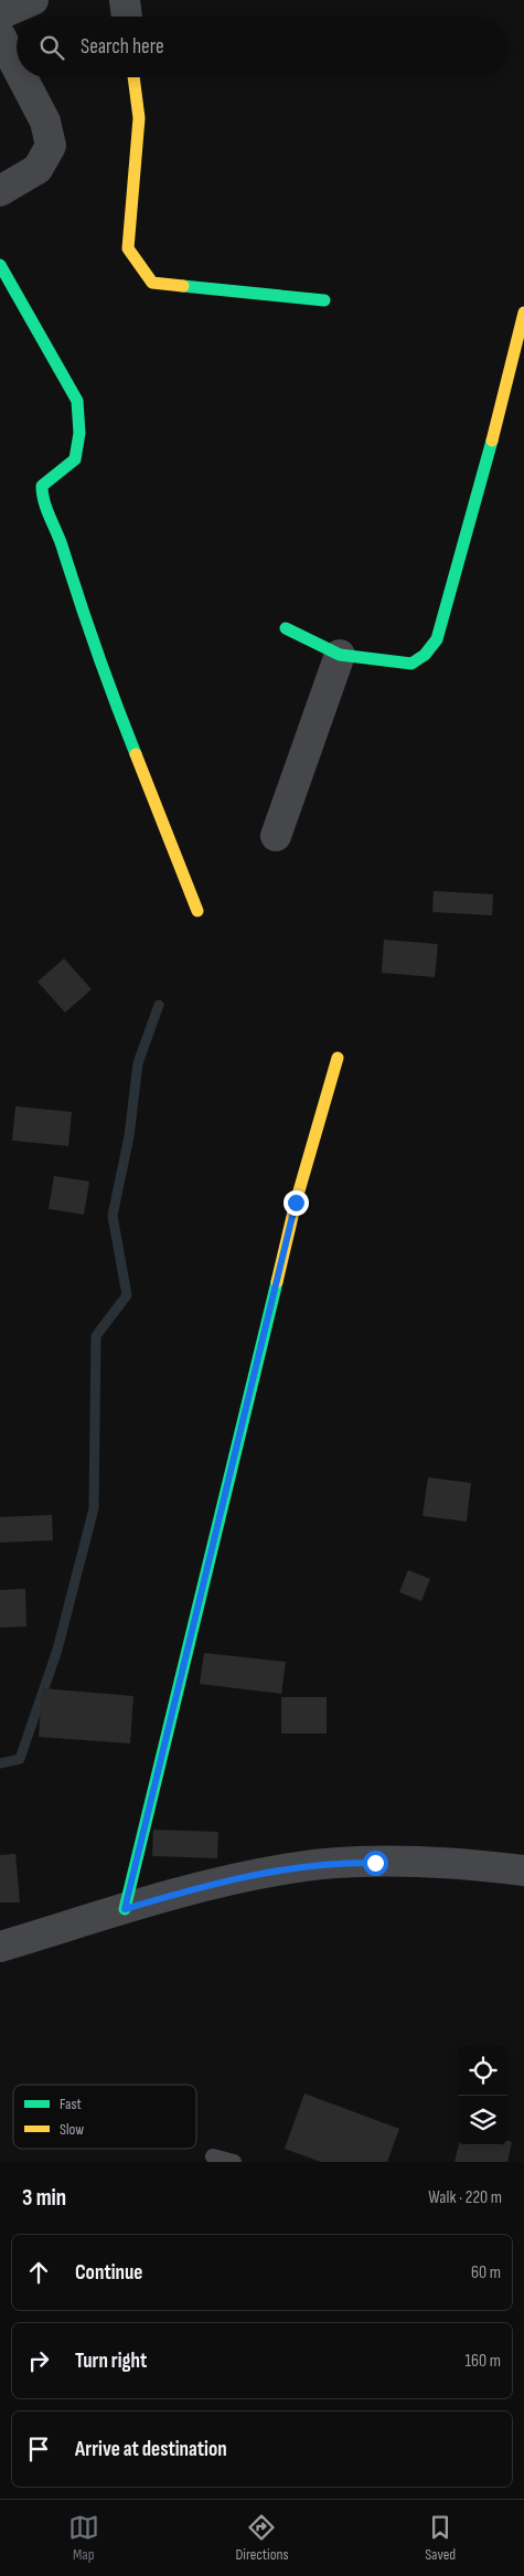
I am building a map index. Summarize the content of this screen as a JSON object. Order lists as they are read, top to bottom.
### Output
{
  "legend": ["Fast", "Slow"],
  "page": {
    "search": "Search here",
    "heading": ["3 min", "Walk · 220 m"],
    "list": [
      ["Continue", "60 m"],
      ["Turn right", "160 m"],
      "Arrive at destination"
    ],
    "nav": ["Map", "Directions", "Saved"]
  }
}
